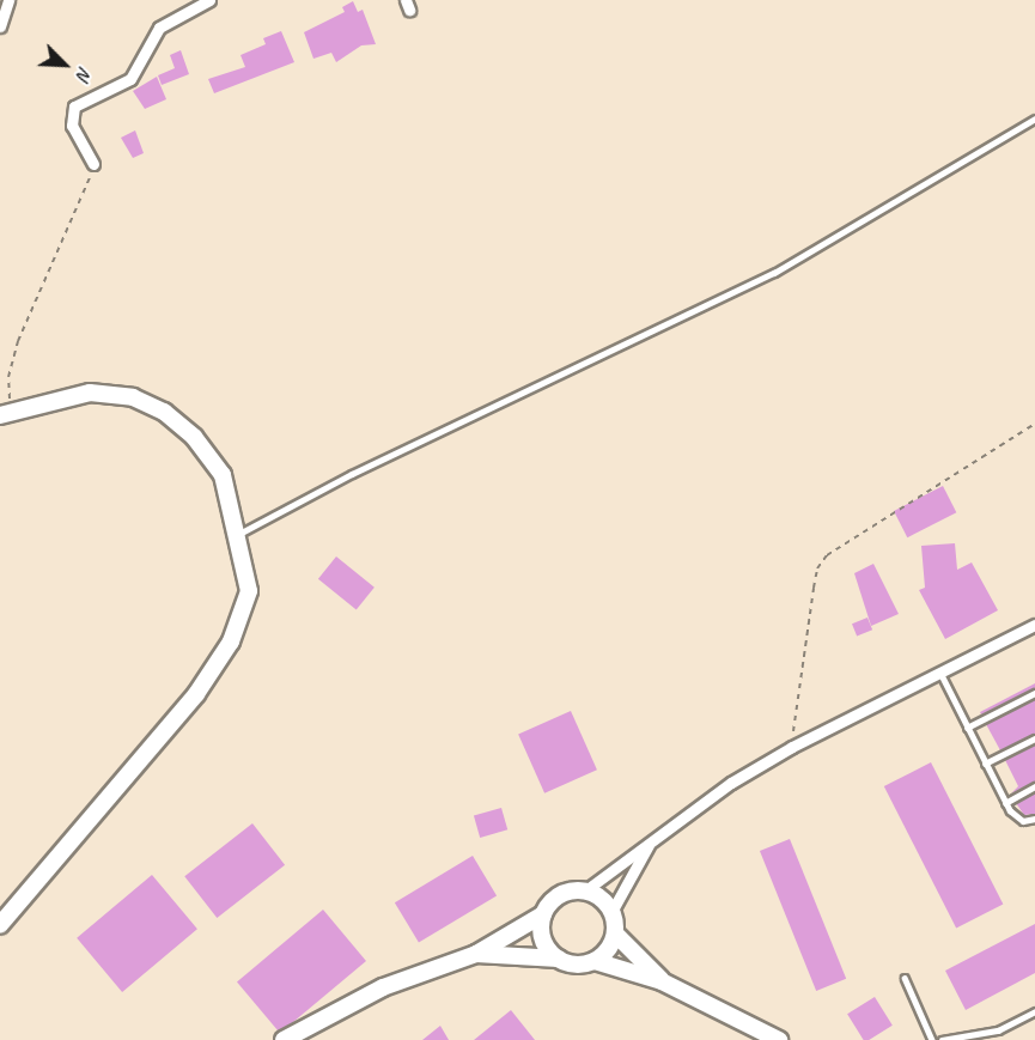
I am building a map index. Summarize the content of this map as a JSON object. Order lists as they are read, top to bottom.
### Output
{
  "north": "bottom right"
}
